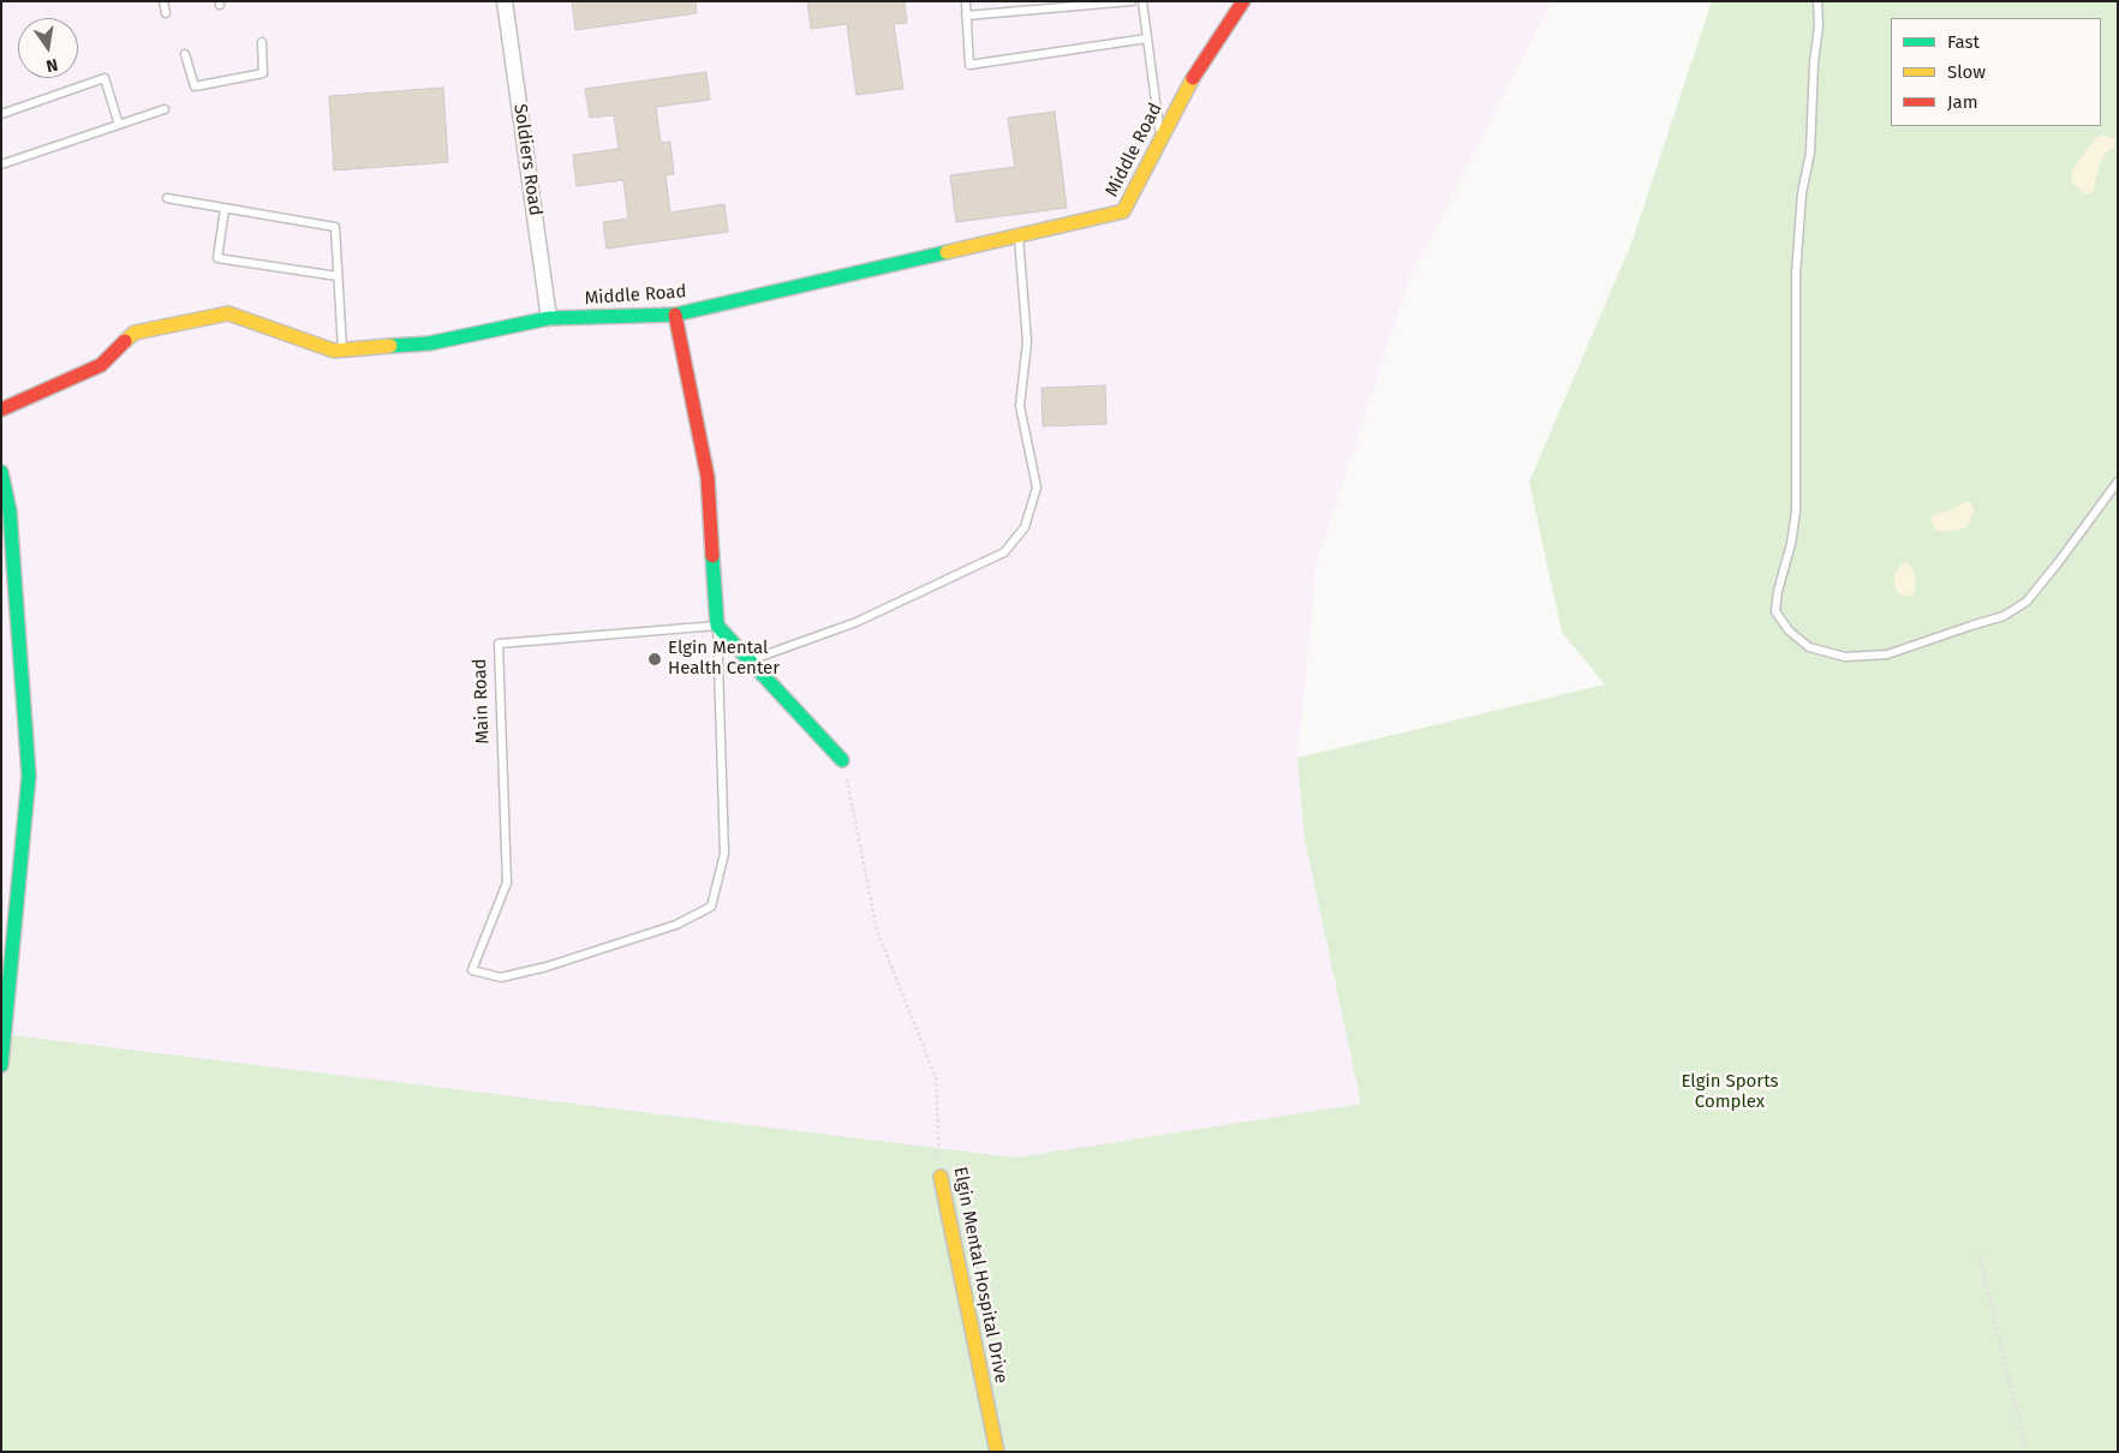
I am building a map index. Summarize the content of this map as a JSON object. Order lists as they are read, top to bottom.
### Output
{
  "streets": {
    "street": ["Middle Road", "Soldiers Road", "Elgin Mental Hospital Drive"],
    "lane": ["Main Road"]
  },
  "crossings": [
    ["Middle Road", "Soldiers Road"]
  ],
  "parks": ["Elgin Sports Complex"],
  "places": ["Elgin Mental Health Center"],
  "legend": ["Fast", "Slow", "Jam"],
  "north": "bottom"
}
